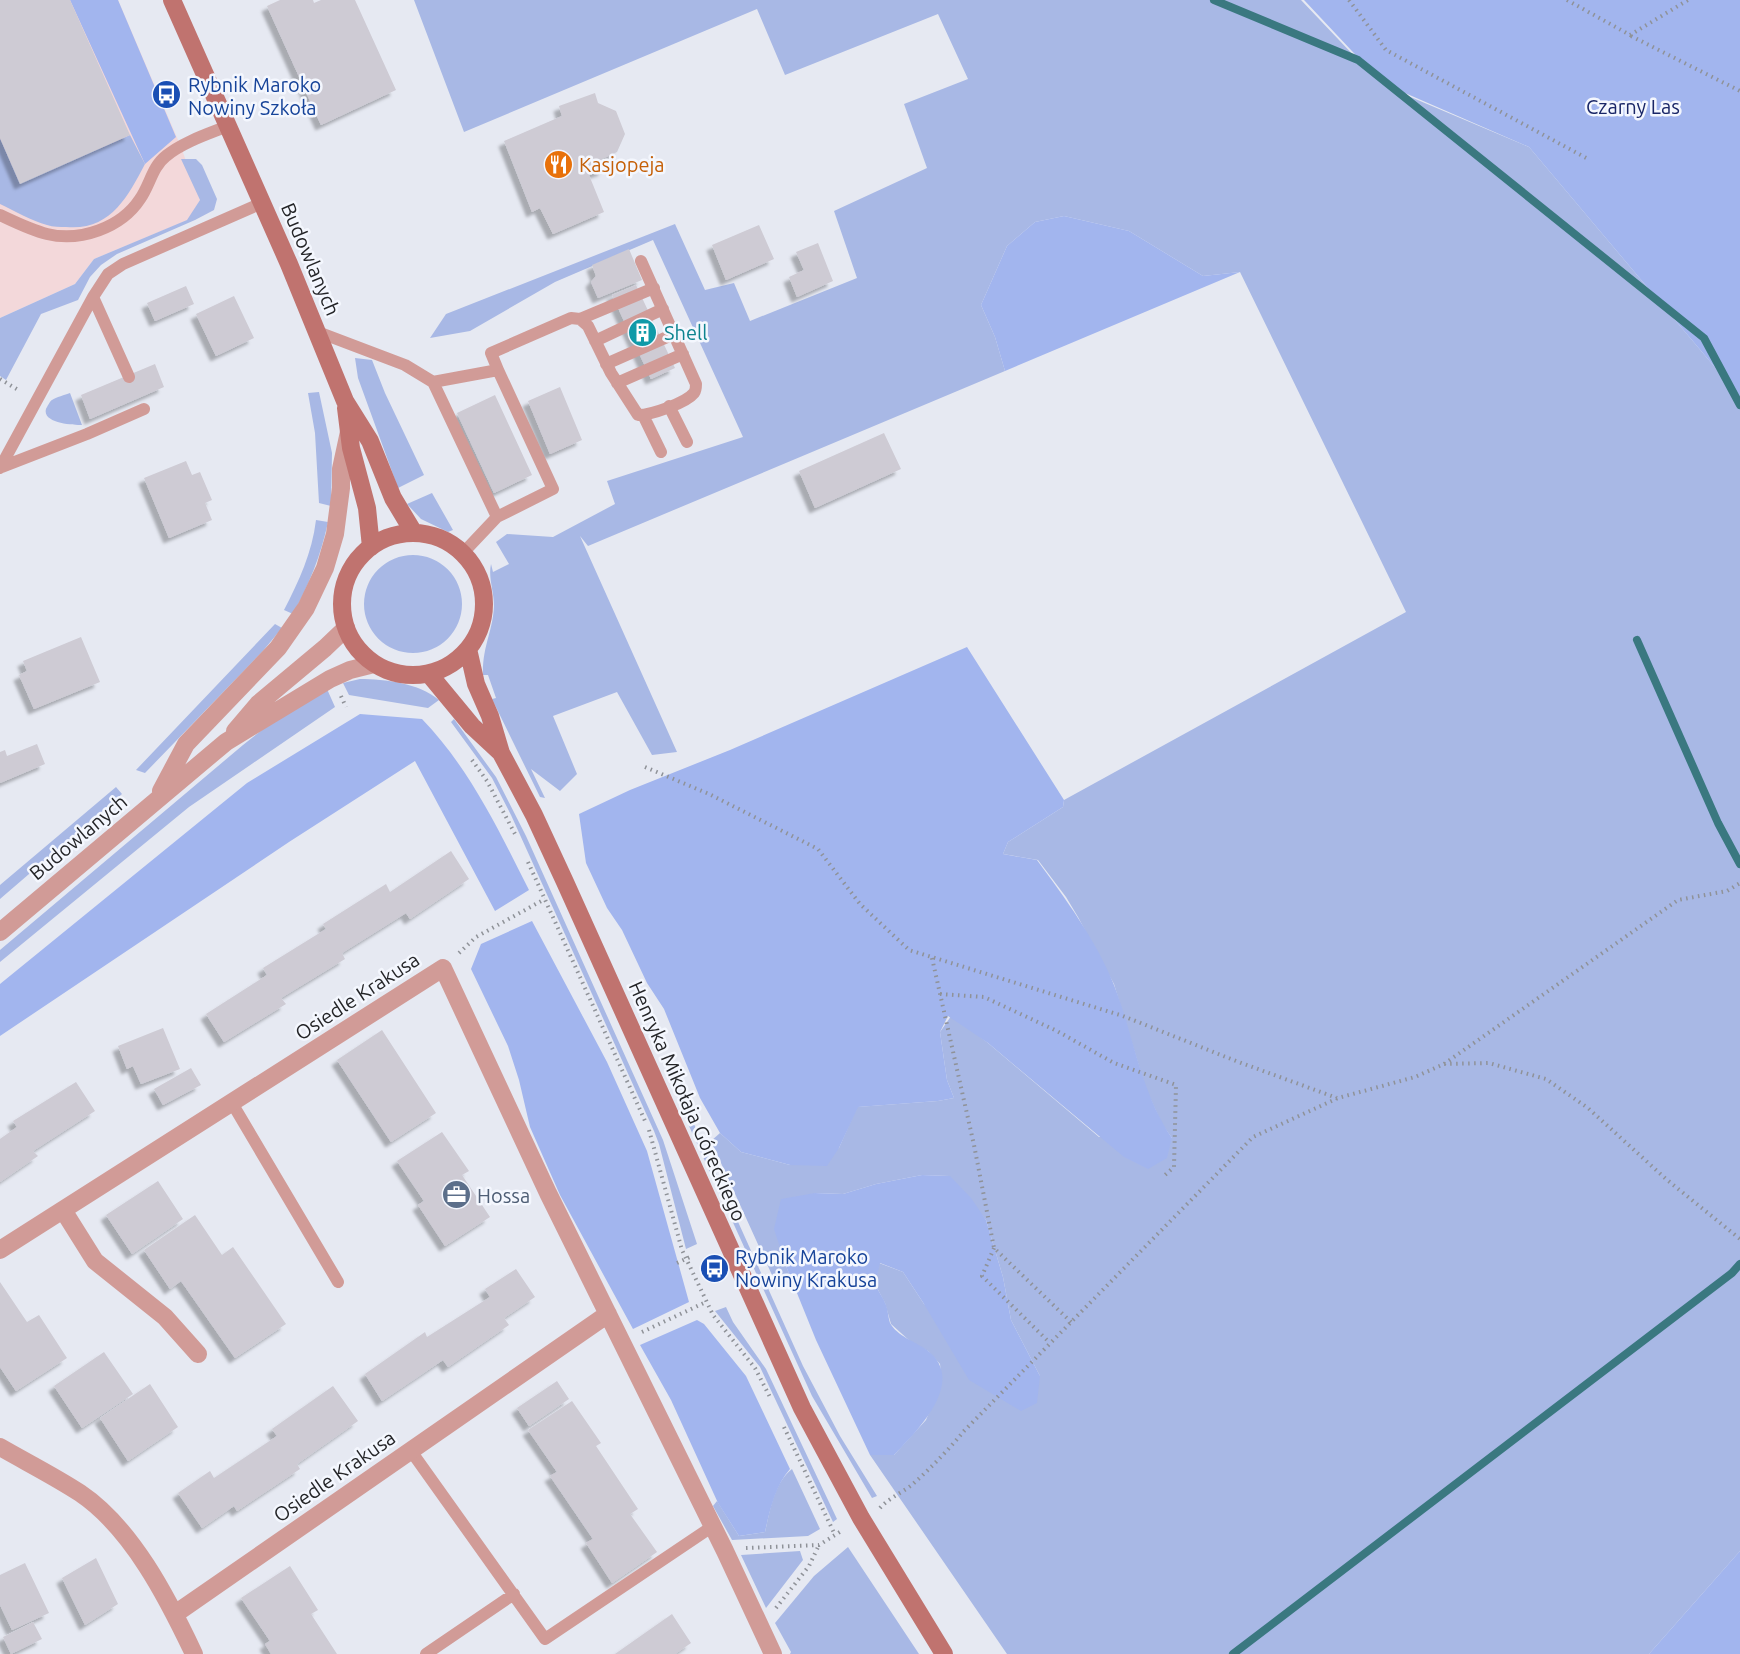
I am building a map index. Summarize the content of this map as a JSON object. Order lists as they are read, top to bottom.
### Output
{
  "streets": {
    "main road": ["Budowlanych", "Henryka Mikołaja Góreckiego"],
    "street": ["Osiedle Krakusa"]
  },
  "crossings": [
    ["Budowlanych", "Henryka Mikołaja Góreckiego"]
  ],
  "parks": ["Czarny Las"],
  "places": {
    "bus stop": ["Rybnik Maroko Nowiny Szkoła", "Rybnik Maroko Nowiny Krakusa"],
    "restaurant": ["Kasjopeja"],
    "building": ["Shell"],
    "office": ["Hossa"]
  }
}
